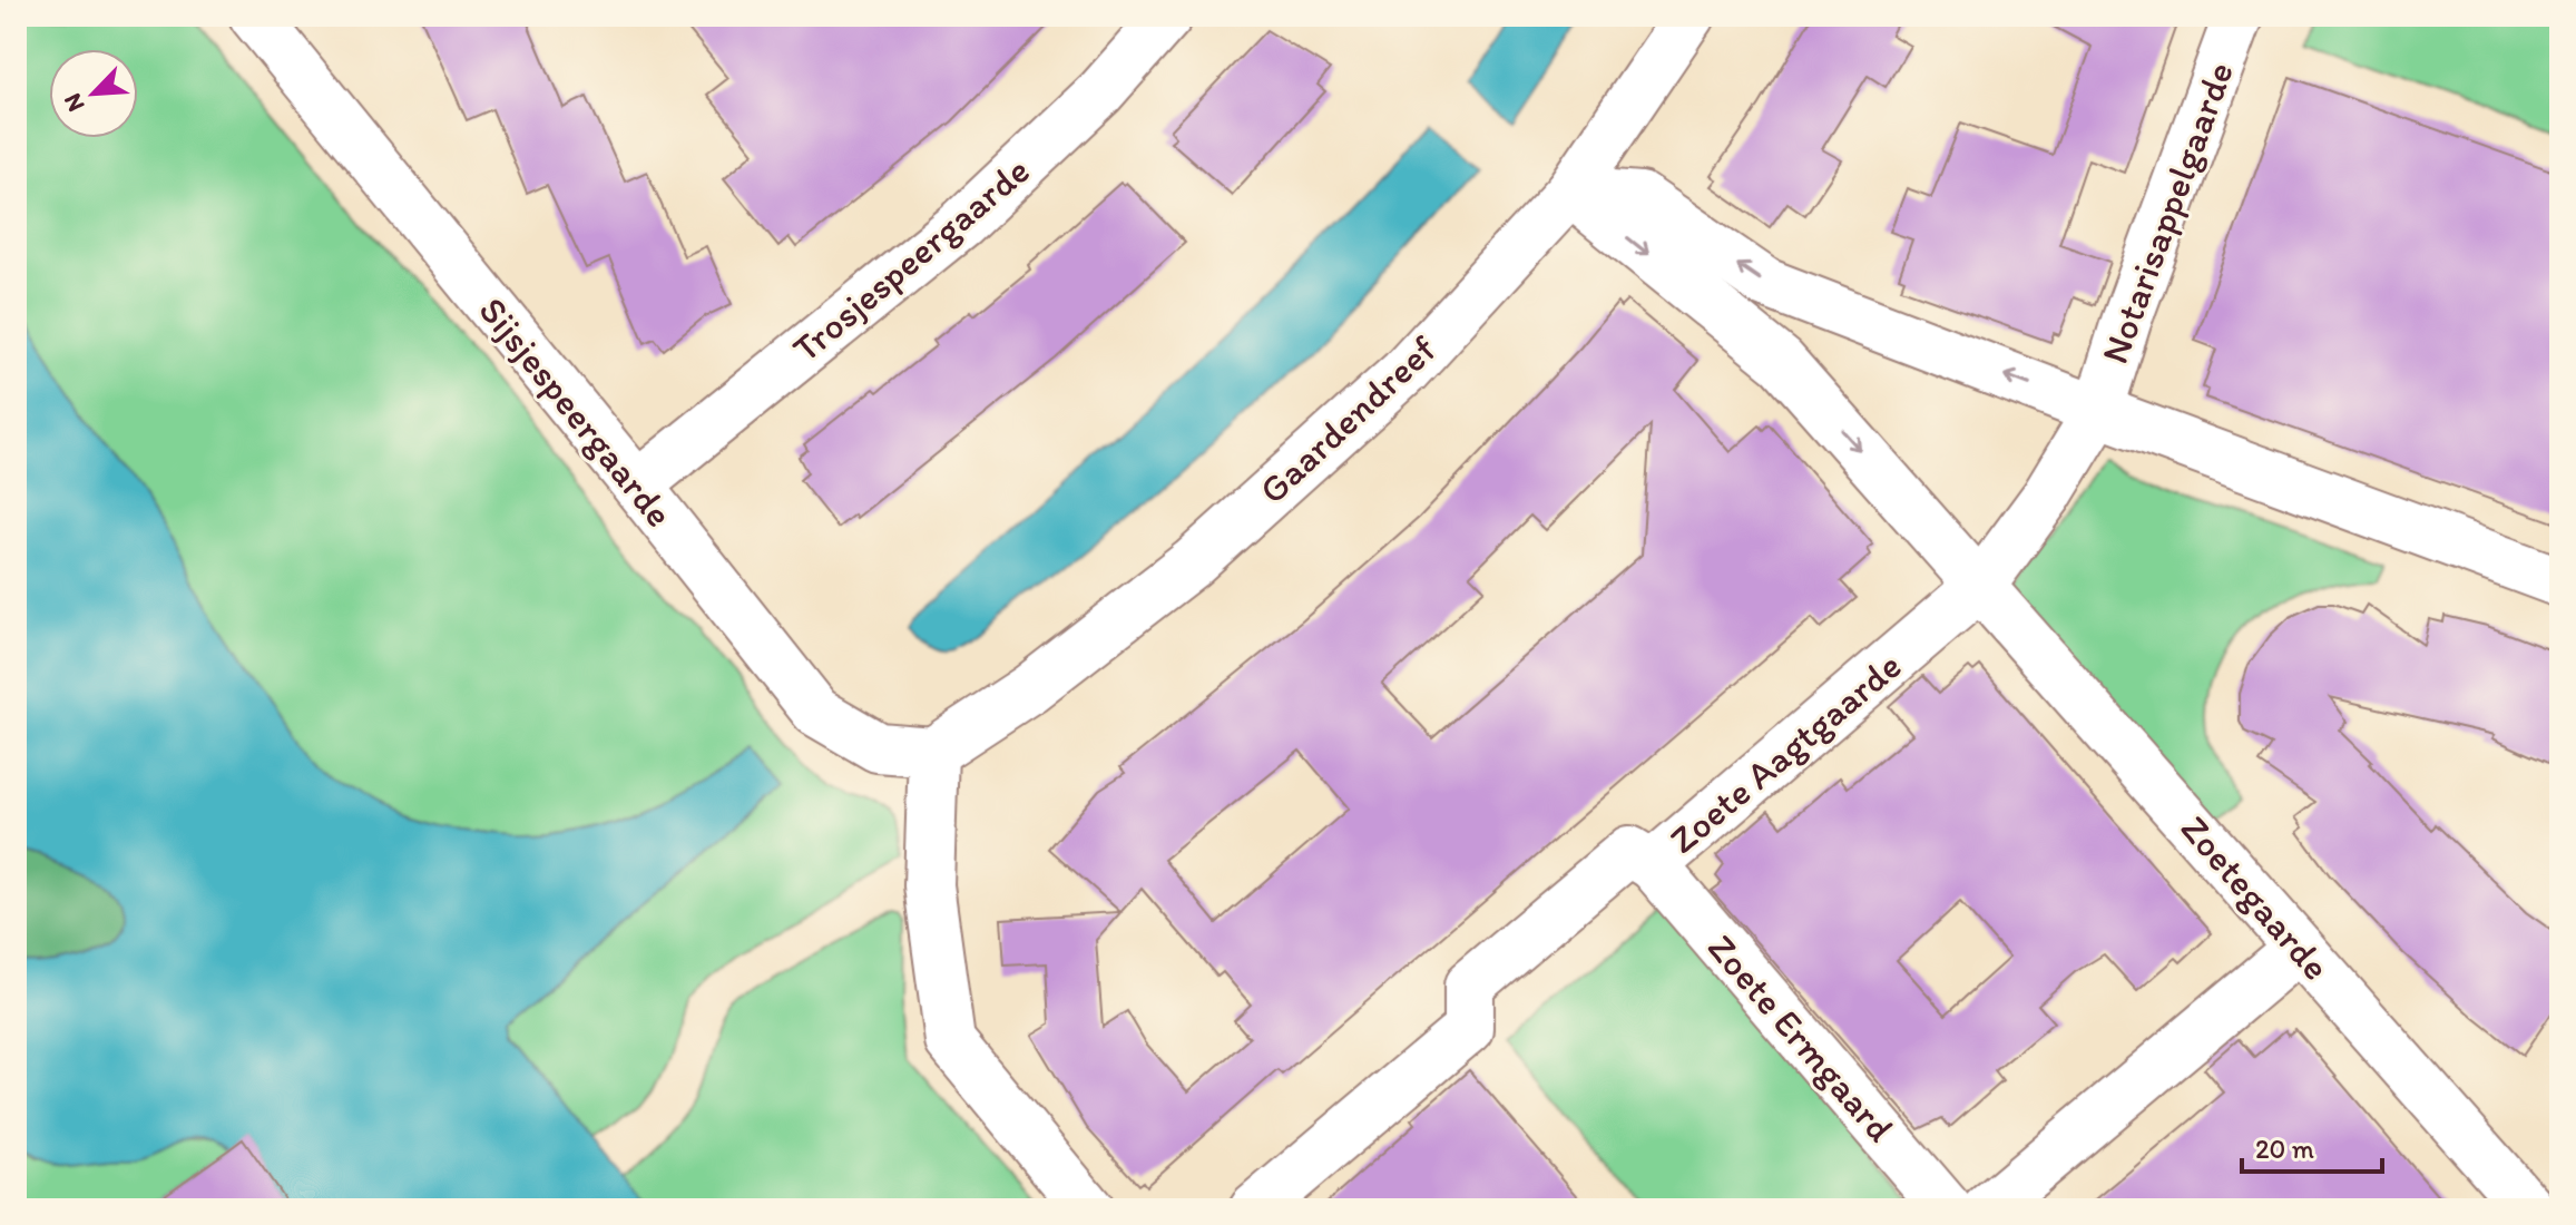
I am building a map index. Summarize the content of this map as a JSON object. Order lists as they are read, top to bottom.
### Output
{
  "streets": {
    "street": [
      "Notarisappelgaarde",
      "Trosjespeergaarde",
      "Sijsjespeergaarde",
      "Gaardendreef",
      "Zoete Aagtgaarde",
      "Zoetegaarde",
      "Zoete Ermgaard"
    ]
  },
  "crossings": [
    ["Notarisappelgaarde", "Zoete Aagtgaarde"],
    ["Trosjespeergaarde", "Sijsjespeergaarde"],
    ["Sijsjespeergaarde", "Gaardendreef"],
    ["Gaardendreef", "Zoetegaarde"],
    ["Zoete Aagtgaarde", "Zoetegaarde"],
    ["Zoete Aagtgaarde", "Zoete Ermgaard"]
  ],
  "scale_bar": "20 m",
  "north": "bottom left"
}
